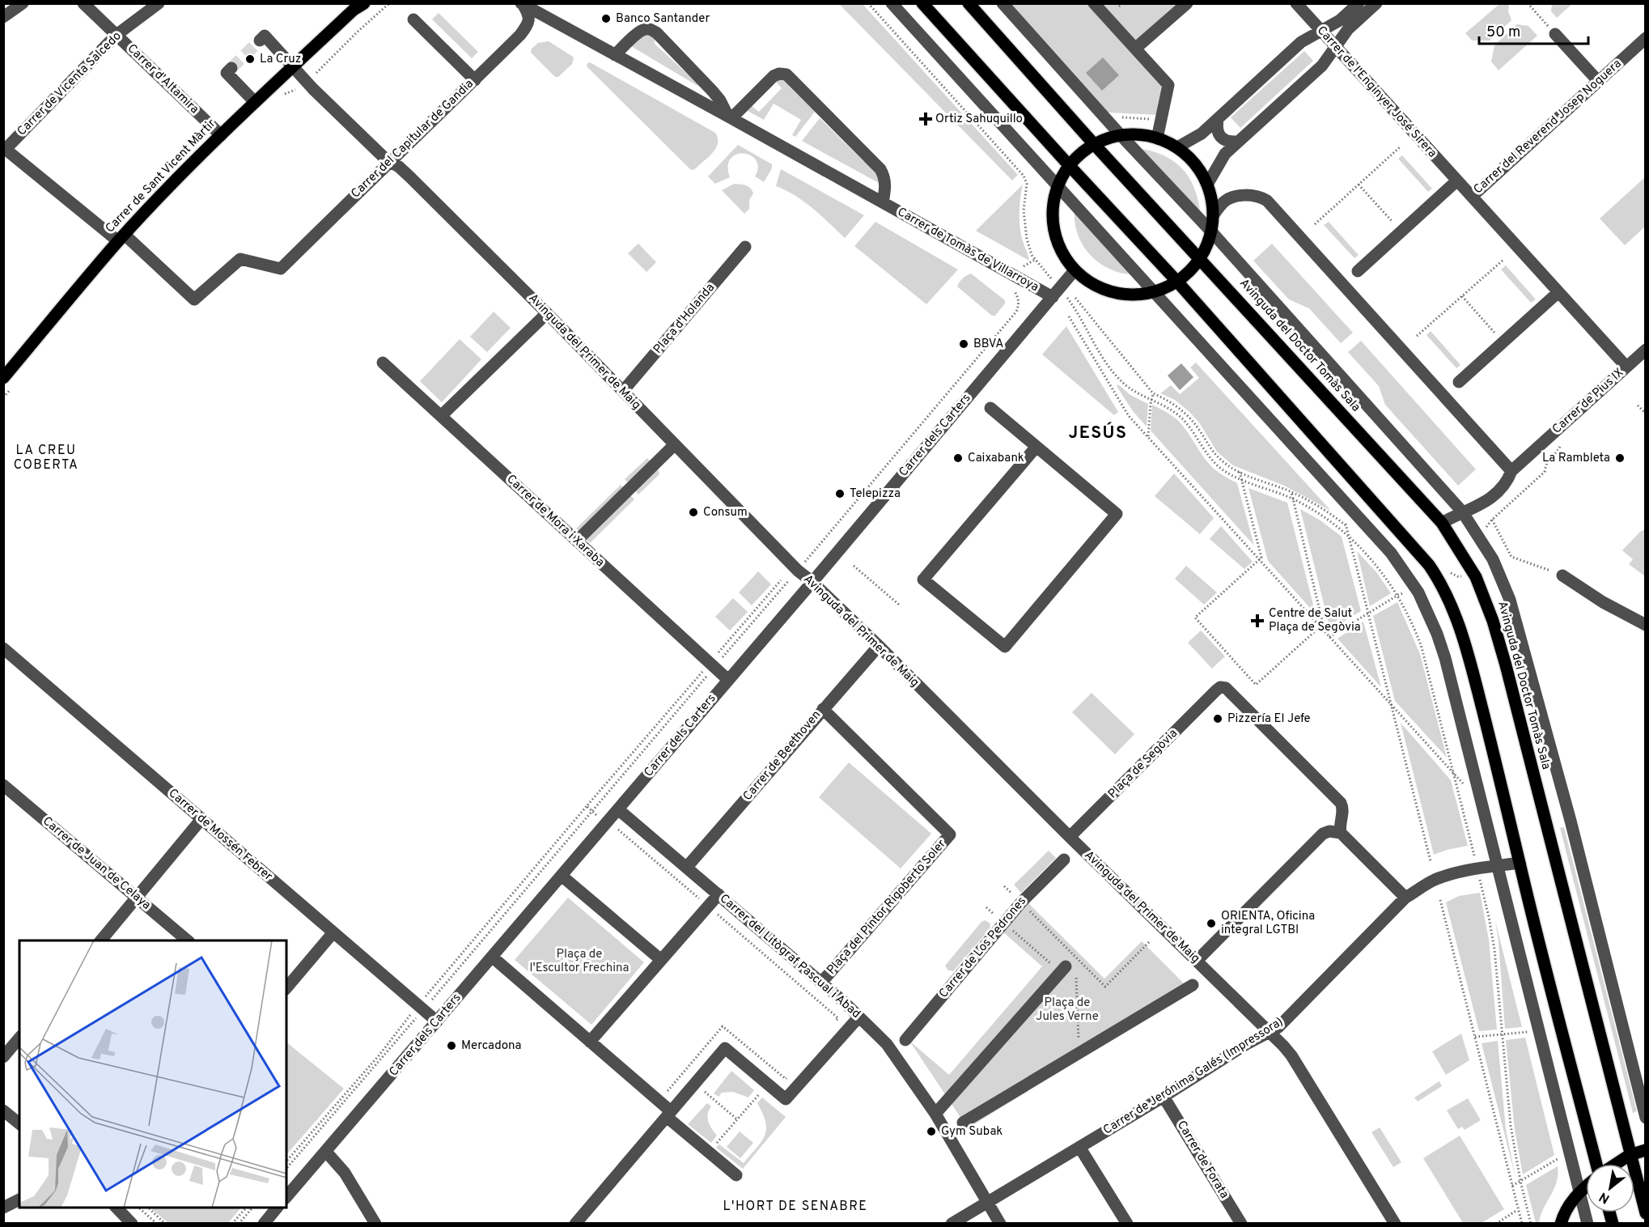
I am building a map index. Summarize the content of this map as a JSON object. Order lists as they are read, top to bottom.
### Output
{
  "streets": {
    "main road": ["Carrer de Sant Vicent Màrtir", "Avinguda del Doctor Tomàs Sala"],
    "street": [
      "Carrer d'Altamira",
      "Carrer de Vicenta Salcedo",
      "Carrer de l'Enginyer José Sirera",
      "Carrer del Reverend Josep Noguera",
      "Carrer del Capitular de Gandia",
      "Carrer de Tomàs de Villarroya",
      "Plaça d'Holanda",
      "Avinguda del Primer de Maig",
      "Carrer de Pius IX",
      "Carrer dels Carters",
      "Carrer de Mora i Xaraba",
      "Carrer de Beethoven",
      "Plaça de Segòvia",
      "Carrer de Mossén Febrer",
      "Carrer de Juan de Celaya",
      "Plaça del Pintor Rigoberto Soler",
      "Carrer de Los Pedrones",
      "Carrer del Litògraf Pascual i Abad",
      "Carrer de Jerónima Galés (Impressora)",
      "Carrer de Forata"
    ]
  },
  "crossings": [
    ["Carrer d'Altamira", "Carrer de Vicenta Salcedo"],
    ["Carrer d'Altamira", "Carrer de Sant Vicent Màrtir"],
    ["Carrer de l'Enginyer José Sirera", "Carrer del Reverend Josep Noguera"],
    ["Carrer de l'Enginyer José Sirera", "Carrer de Pius IX"],
    ["Carrer del Capitular de Gandia", "Carrer de Sant Vicent Màrtir"],
    ["Carrer del Capitular de Gandia", "Carrer de Tomàs de Villarroya"],
    ["Carrer del Capitular de Gandia", "Avinguda del Primer de Maig"],
    ["Carrer de Sant Vicent Màrtir", "Avinguda del Primer de Maig"],
    ["Carrer de Tomàs de Villarroya", "Carrer dels Carters"],
    ["Plaça d'Holanda", "Avinguda del Primer de Maig"],
    ["Avinguda del Doctor Tomàs Sala", "Carrer de Pius IX"],
    ["Avinguda del Primer de Maig", "Carrer dels Carters"],
    ["Avinguda del Primer de Maig", "Carrer de Beethoven"],
    ["Avinguda del Primer de Maig", "Plaça de Segòvia"],
    ["Avinguda del Primer de Maig", "Carrer de Jerónima Galés (Impressora)"],
    ["Carrer dels Carters", "Carrer de Mora i Xaraba"],
    ["Carrer dels Carters", "Carrer de Mossén Febrer"],
    ["Carrer dels Carters", "Carrer del Litògraf Pascual i Abad"],
    ["Carrer de Beethoven", "Plaça del Pintor Rigoberto Soler"],
    ["Carrer de Beethoven", "Carrer del Litògraf Pascual i Abad"],
    ["Plaça del Pintor Rigoberto Soler", "Carrer del Litògraf Pascual i Abad"],
    ["Carrer del Litògraf Pascual i Abad", "Carrer de Jerónima Galés (Impressora)"],
    ["Carrer de Jerónima Galés (Impressora)", "Carrer de Forata"]
  ],
  "districts": ["JESÚS", "LA CREU COBERTA", "L'HORT DE SENABRE"],
  "parks": ["Plaça de l'Escultor Frechina", "Plaça de Jules Verne"],
  "places": {
    "other": [
      "Banco Santander",
      "La Cruz",
      "BBVA",
      "Caixabank",
      "La Rambleta",
      "Telepizza",
      "Consum",
      "Pizzería El Jefe",
      "ORIENTA, Oficina integral LGTBI",
      "Mercadona",
      "Gym Subak"
    ],
    "health": ["Ortiz Sahuquillo", "Centre de Salut Plaça de Segòvia"]
  },
  "scale_bar": "50 m",
  "north": "bottom left"
}
